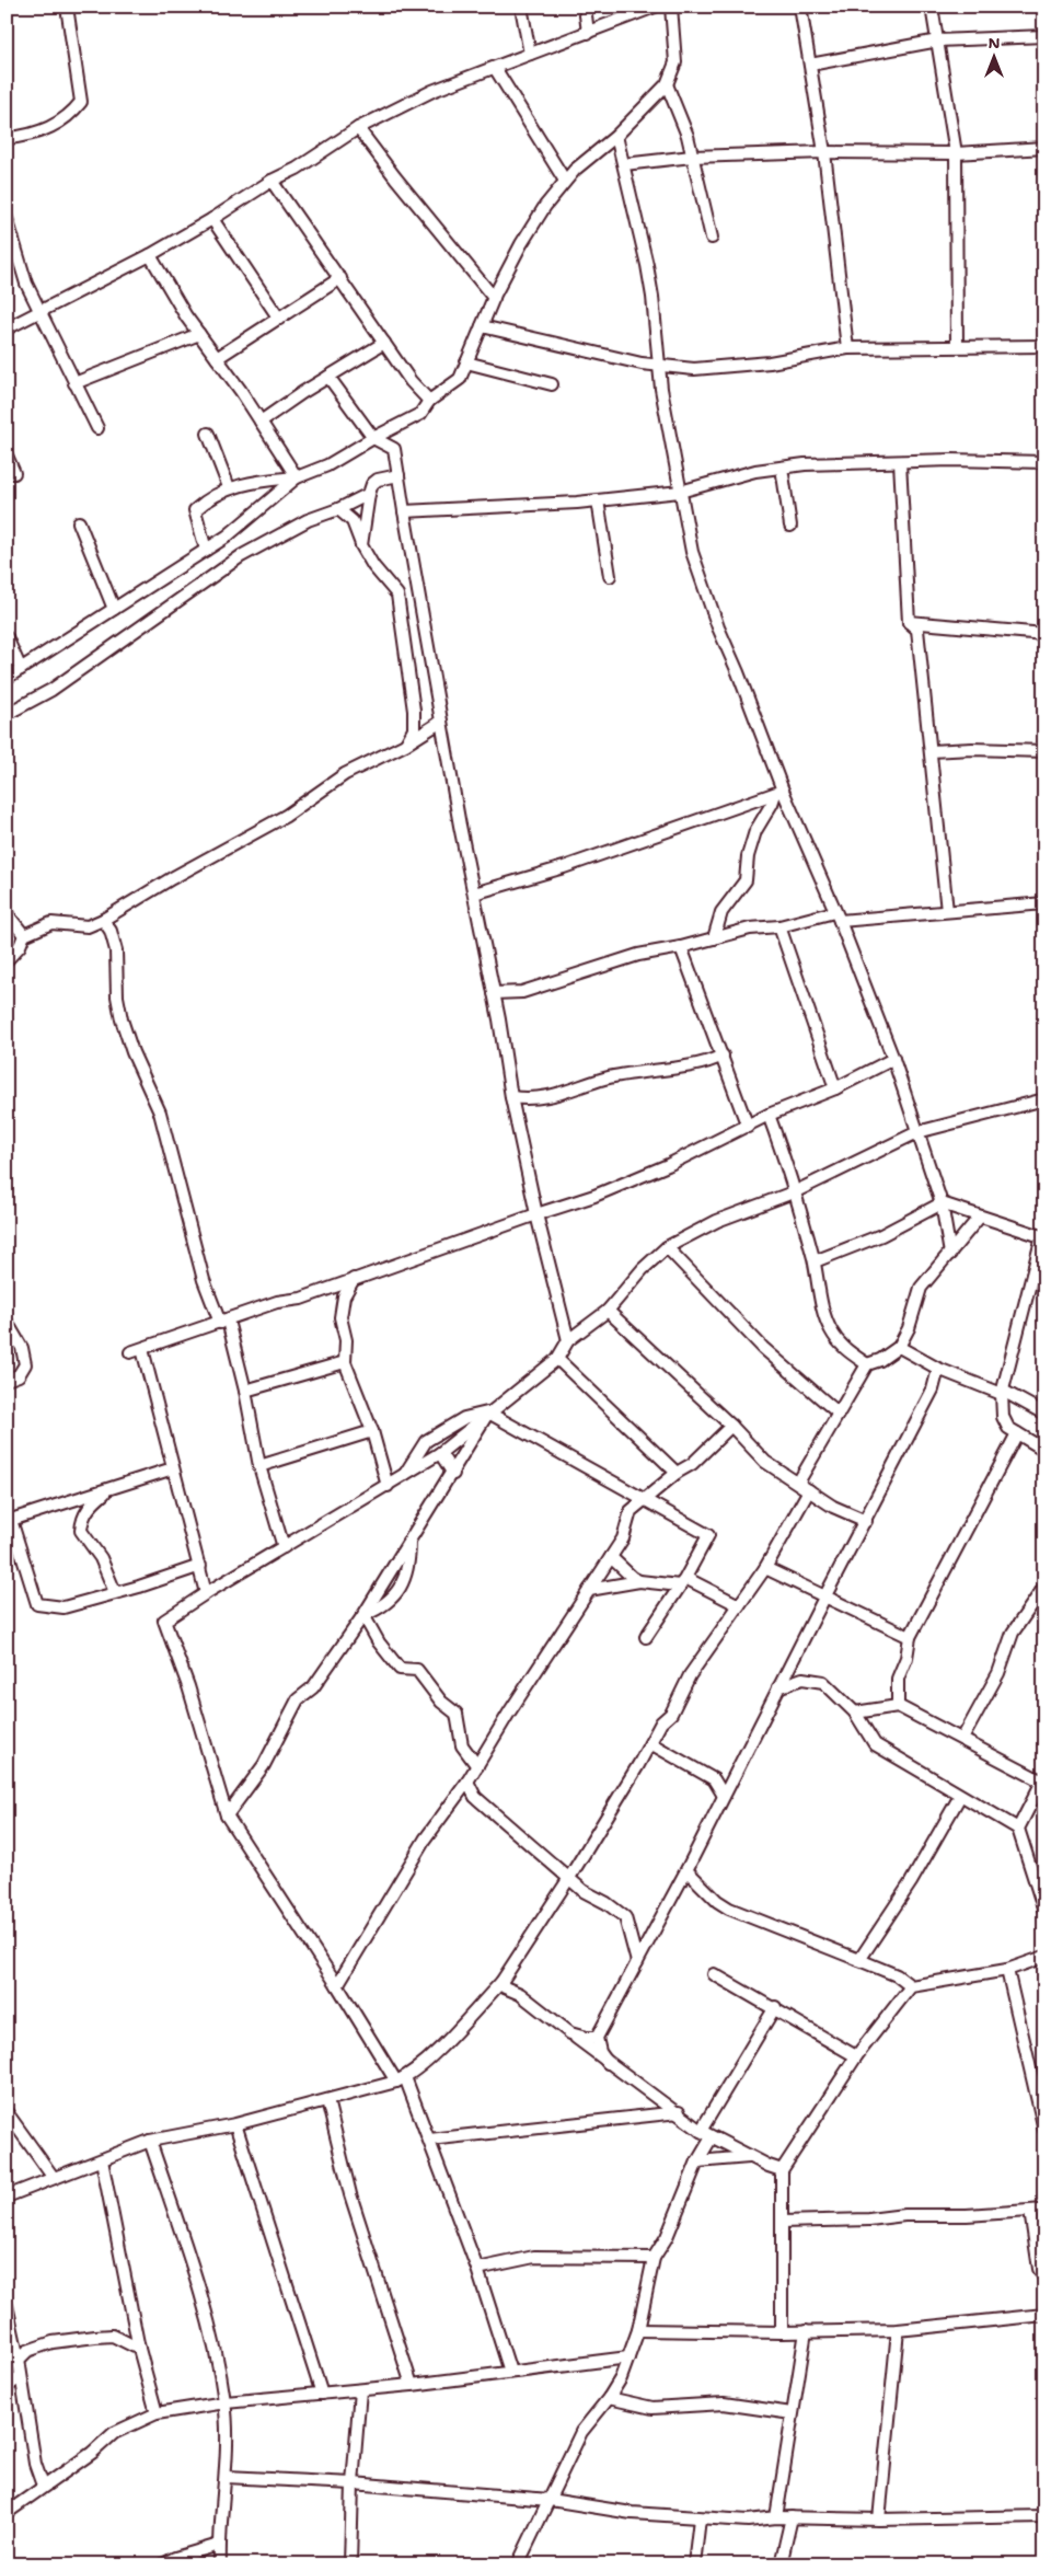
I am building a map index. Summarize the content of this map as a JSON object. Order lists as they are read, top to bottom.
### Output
{
  "north": "top"
}
